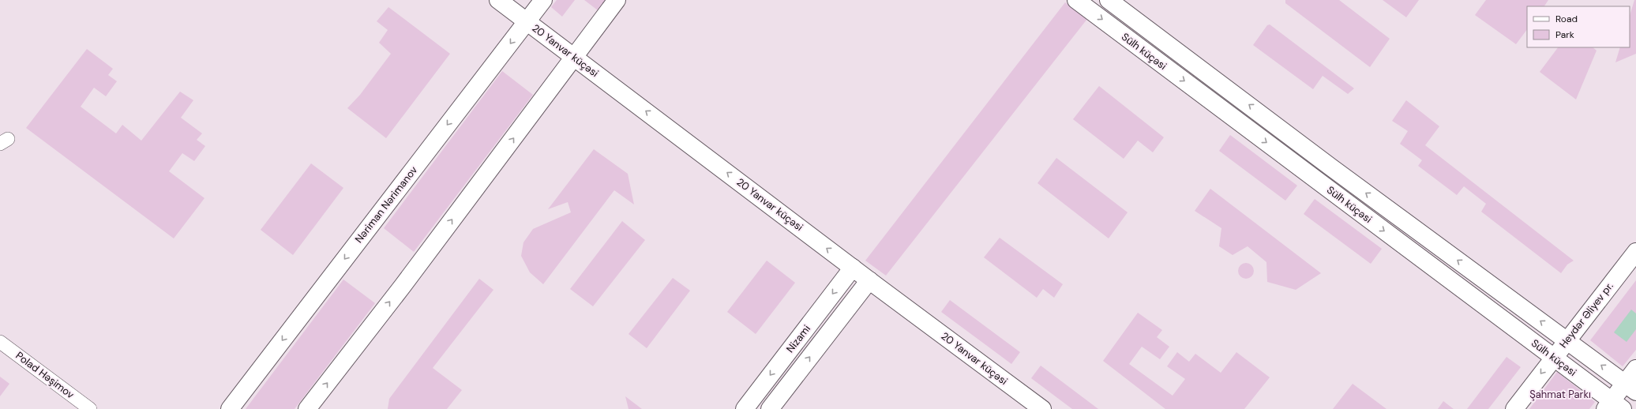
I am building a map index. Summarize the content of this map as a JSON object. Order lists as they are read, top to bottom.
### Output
{
  "streets": {
    "main road": [
      "20 Yanvar küçəsi",
      "Sülh küçəsi",
      "Nəriman Nərimanov",
      "Heydər Əliyev pr.",
      "Nizami"
    ],
    "street": ["Polad Həşimov"]
  },
  "crossings": [
    ["20 Yanvar küçəsi", "Nəriman Nərimanov"],
    ["20 Yanvar küçəsi", "Nizami"],
    ["Sülh küçəsi", "Heydər Əliyev pr."]
  ],
  "one_way": ["20 Yanvar küçəsi"],
  "parks": ["Şahmat Parkı"],
  "legend": ["Road", "Park"]
}
